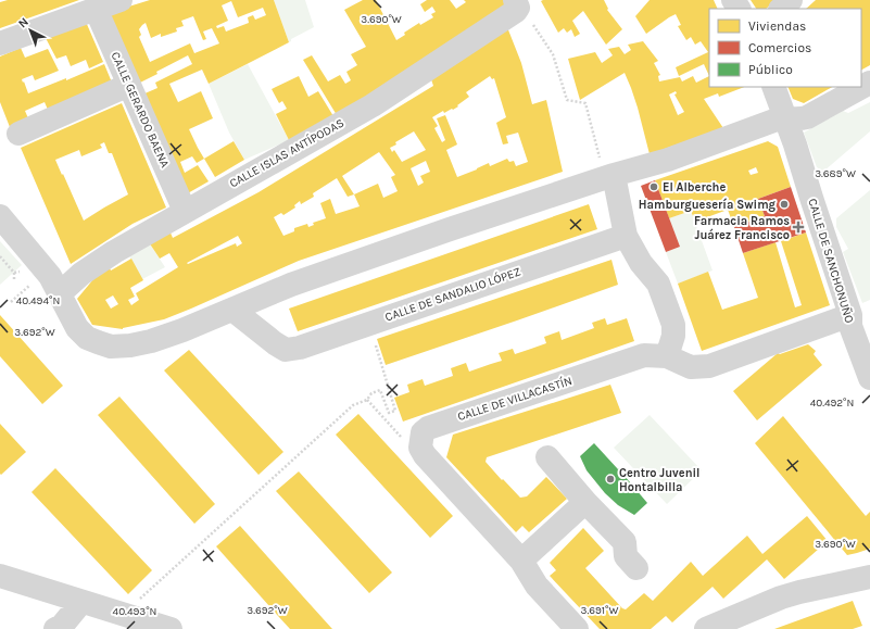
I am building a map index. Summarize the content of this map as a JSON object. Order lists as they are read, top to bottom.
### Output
{
  "streets": {
    "street": [
      "CALLE GERARDO BAENA",
      "CALLE ISLAS ANTÍPODAS",
      "CALLE DE SANCHONUÑO",
      "CALLE DE SANDALIO LÓPEZ",
      "CALLE DE VILLACASTÍN"
    ]
  },
  "crossings": [
    ["CALLE GERARDO BAENA", "CALLE ISLAS ANTÍPODAS"],
    ["CALLE DE SANCHONUÑO", "CALLE DE VILLACASTÍN"]
  ],
  "places": {
    "other": ["El Alberche", "Hamburguesería Swimg", "Centro Juvenil Hontalbilla"],
    "health": ["Farmacia Ramos Juárez Francisco"]
  },
  "legend": ["Viviendas", "Comercios", "Público"],
  "north": "top left",
  "coordinates": [
    "3.690°W",
    "3.689°W",
    "40.494°N",
    "3.692°W",
    "40.492°N",
    "3.691°W",
    "40.493°N"
  ]
}
